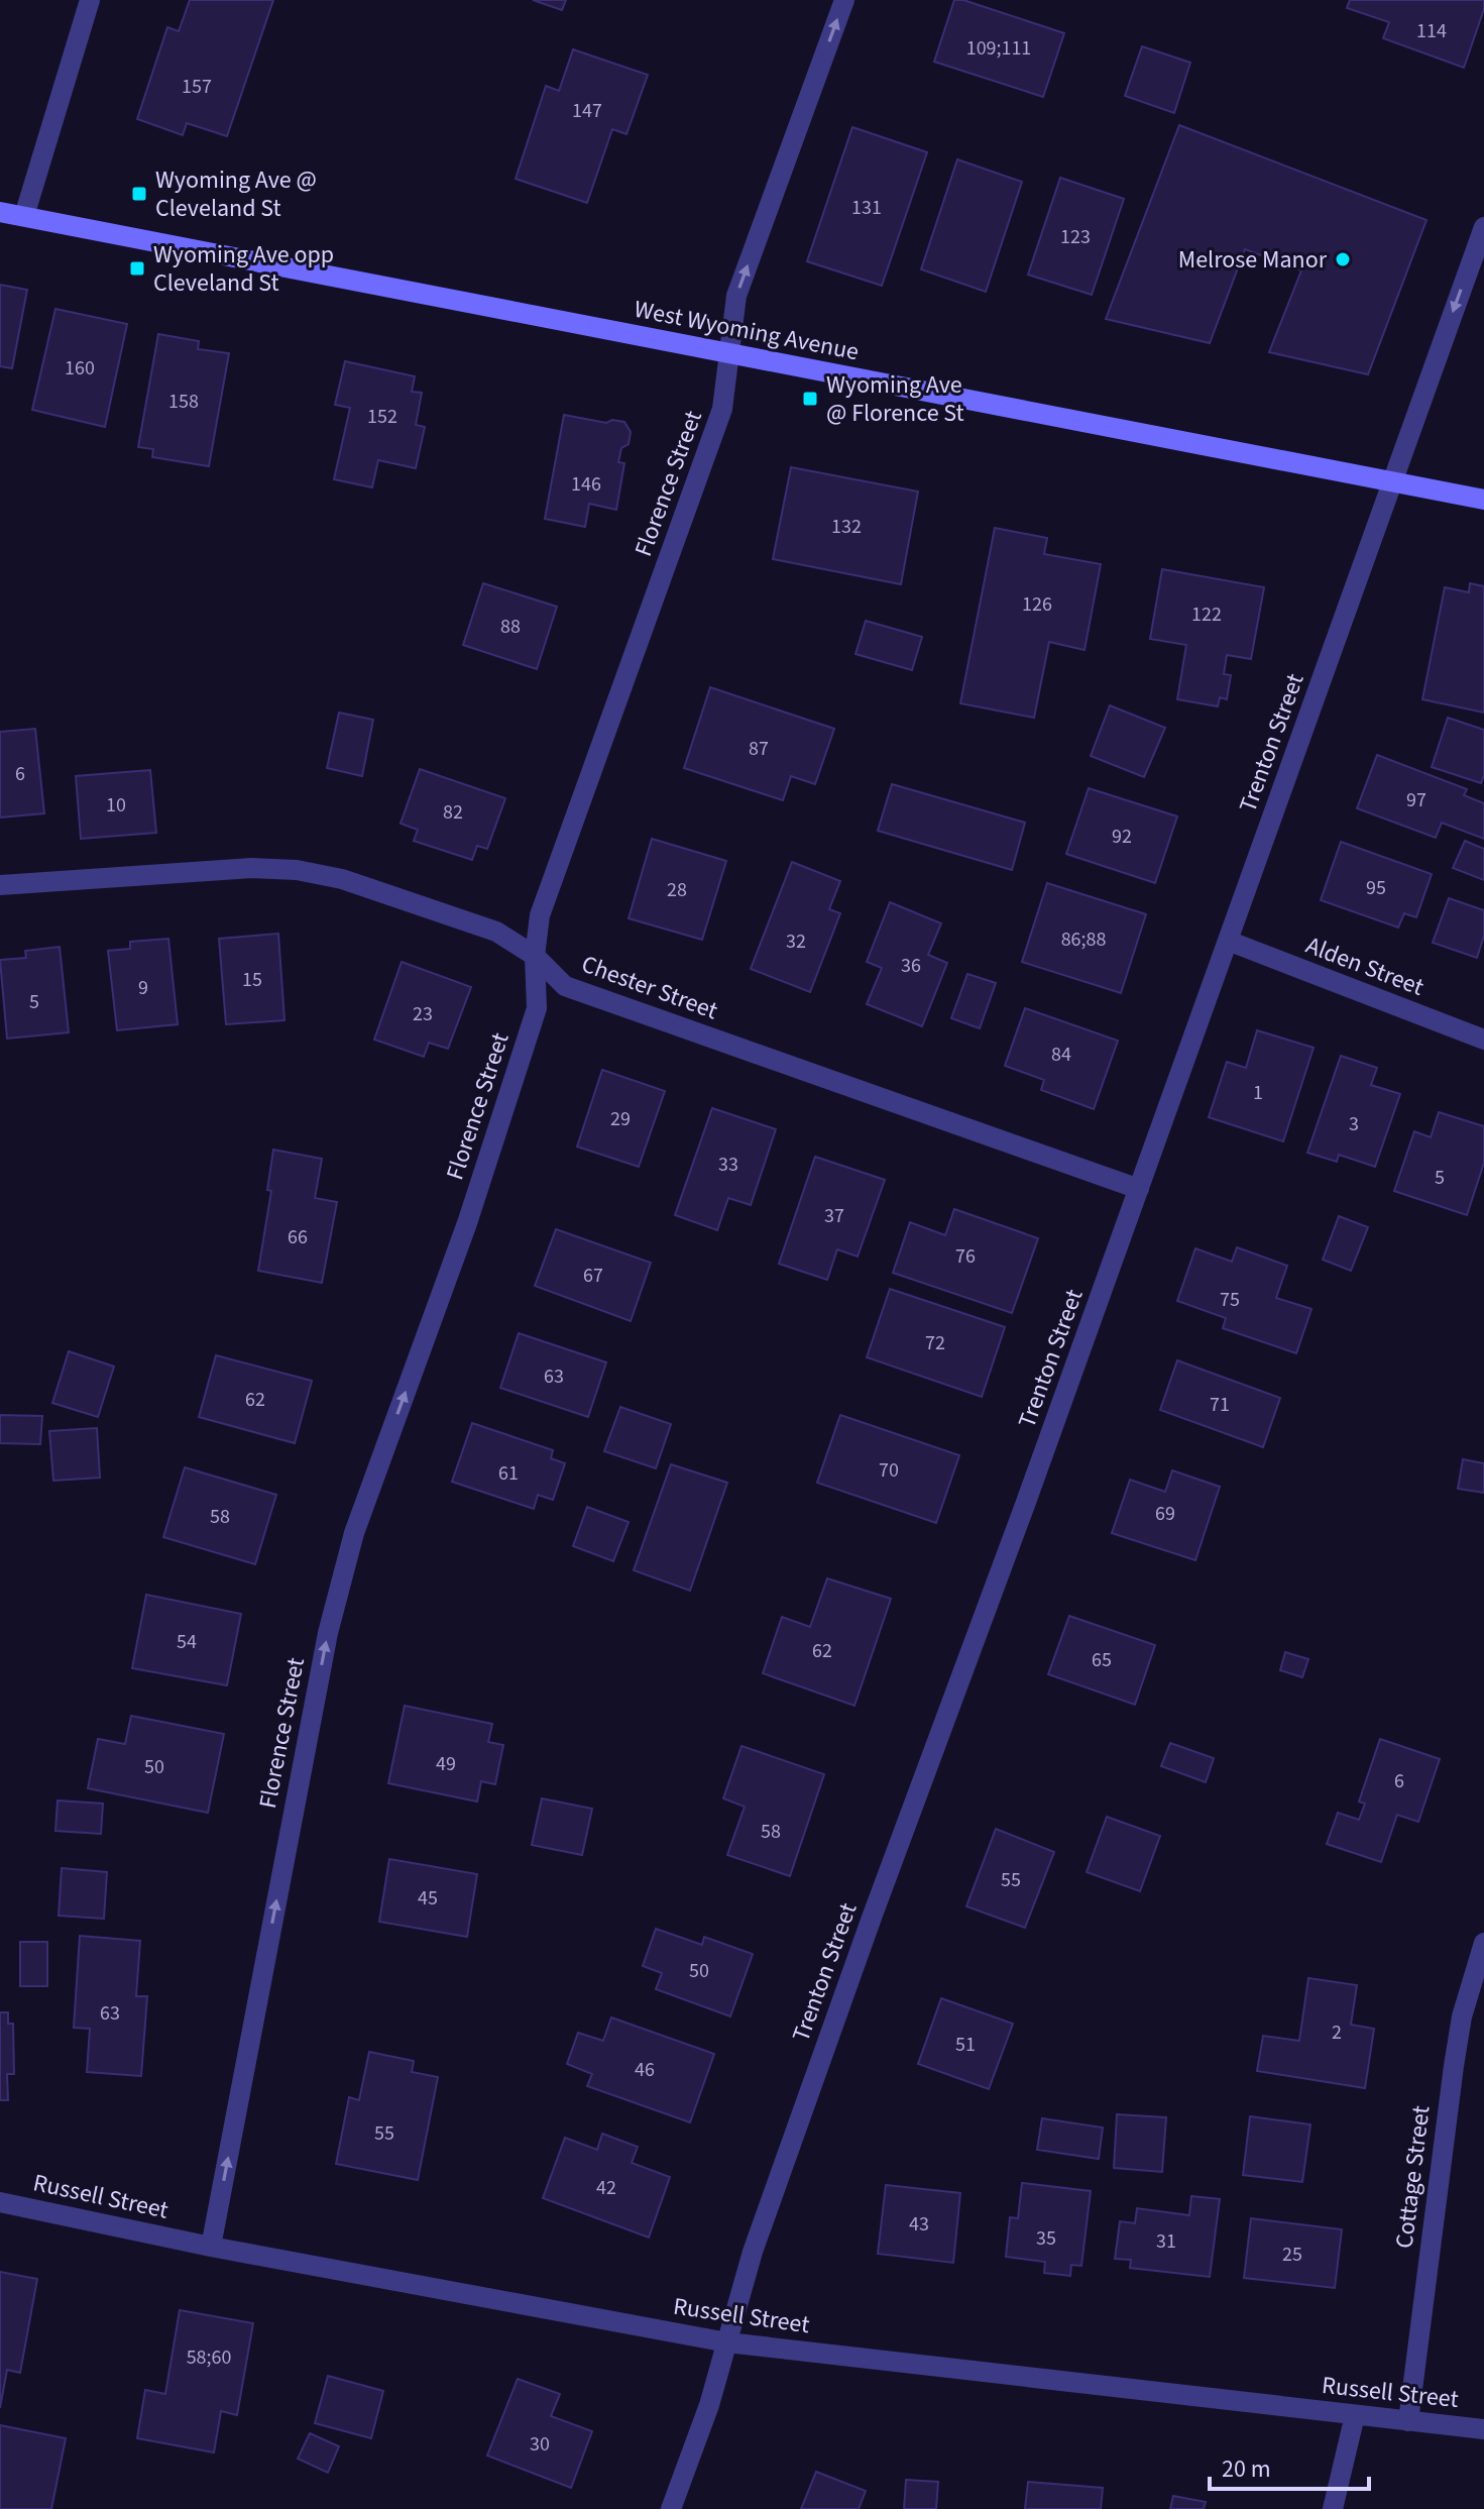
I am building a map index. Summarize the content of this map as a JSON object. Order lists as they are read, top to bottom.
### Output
{
  "streets": {
    "main road": ["West Wyoming Avenue"],
    "street": [
      "Florence Street",
      "Trenton Street",
      "Alden Street",
      "Chester Street",
      "Cottage Street",
      "Russell Street"
    ]
  },
  "crossings": [
    ["West Wyoming Avenue", "Florence Street"],
    ["West Wyoming Avenue", "Trenton Street"],
    ["Florence Street", "Chester Street"],
    ["Florence Street", "Russell Street"],
    ["Trenton Street", "Alden Street"],
    ["Trenton Street", "Chester Street"],
    ["Trenton Street", "Russell Street"],
    ["Cottage Street", "Russell Street"]
  ],
  "one_way": ["Florence Street"],
  "places": {
    "transit": ["Wyoming Ave @ Cleveland St", "Wyoming Ave opp Cleveland St", "Wyoming Ave @ Florence St"],
    "other": ["Melrose Manor"]
  },
  "house_numbers": [
    "114",
    "109;111",
    "157",
    "147",
    "131",
    "123",
    "160",
    "158",
    "152",
    "146",
    "132",
    "126",
    "122",
    "88",
    "87",
    "6",
    "97",
    "10",
    "82",
    "92",
    "95",
    "28",
    "86;88",
    "32",
    "36",
    "15",
    "9",
    "5",
    "23",
    "84",
    "1",
    "29",
    "3",
    "33",
    "5",
    "37",
    "66",
    "76",
    "67",
    "75",
    "72",
    "63",
    "62",
    "71",
    "70",
    "61",
    "69",
    "58",
    "54",
    "62",
    "65",
    "49",
    "50",
    "6",
    "58",
    "55",
    "45",
    "50",
    "63",
    "2",
    "51",
    "46",
    "55",
    "42",
    "43",
    "35",
    "31",
    "25",
    "58;60",
    "30"
  ],
  "scale_bar": "20 m"
}
